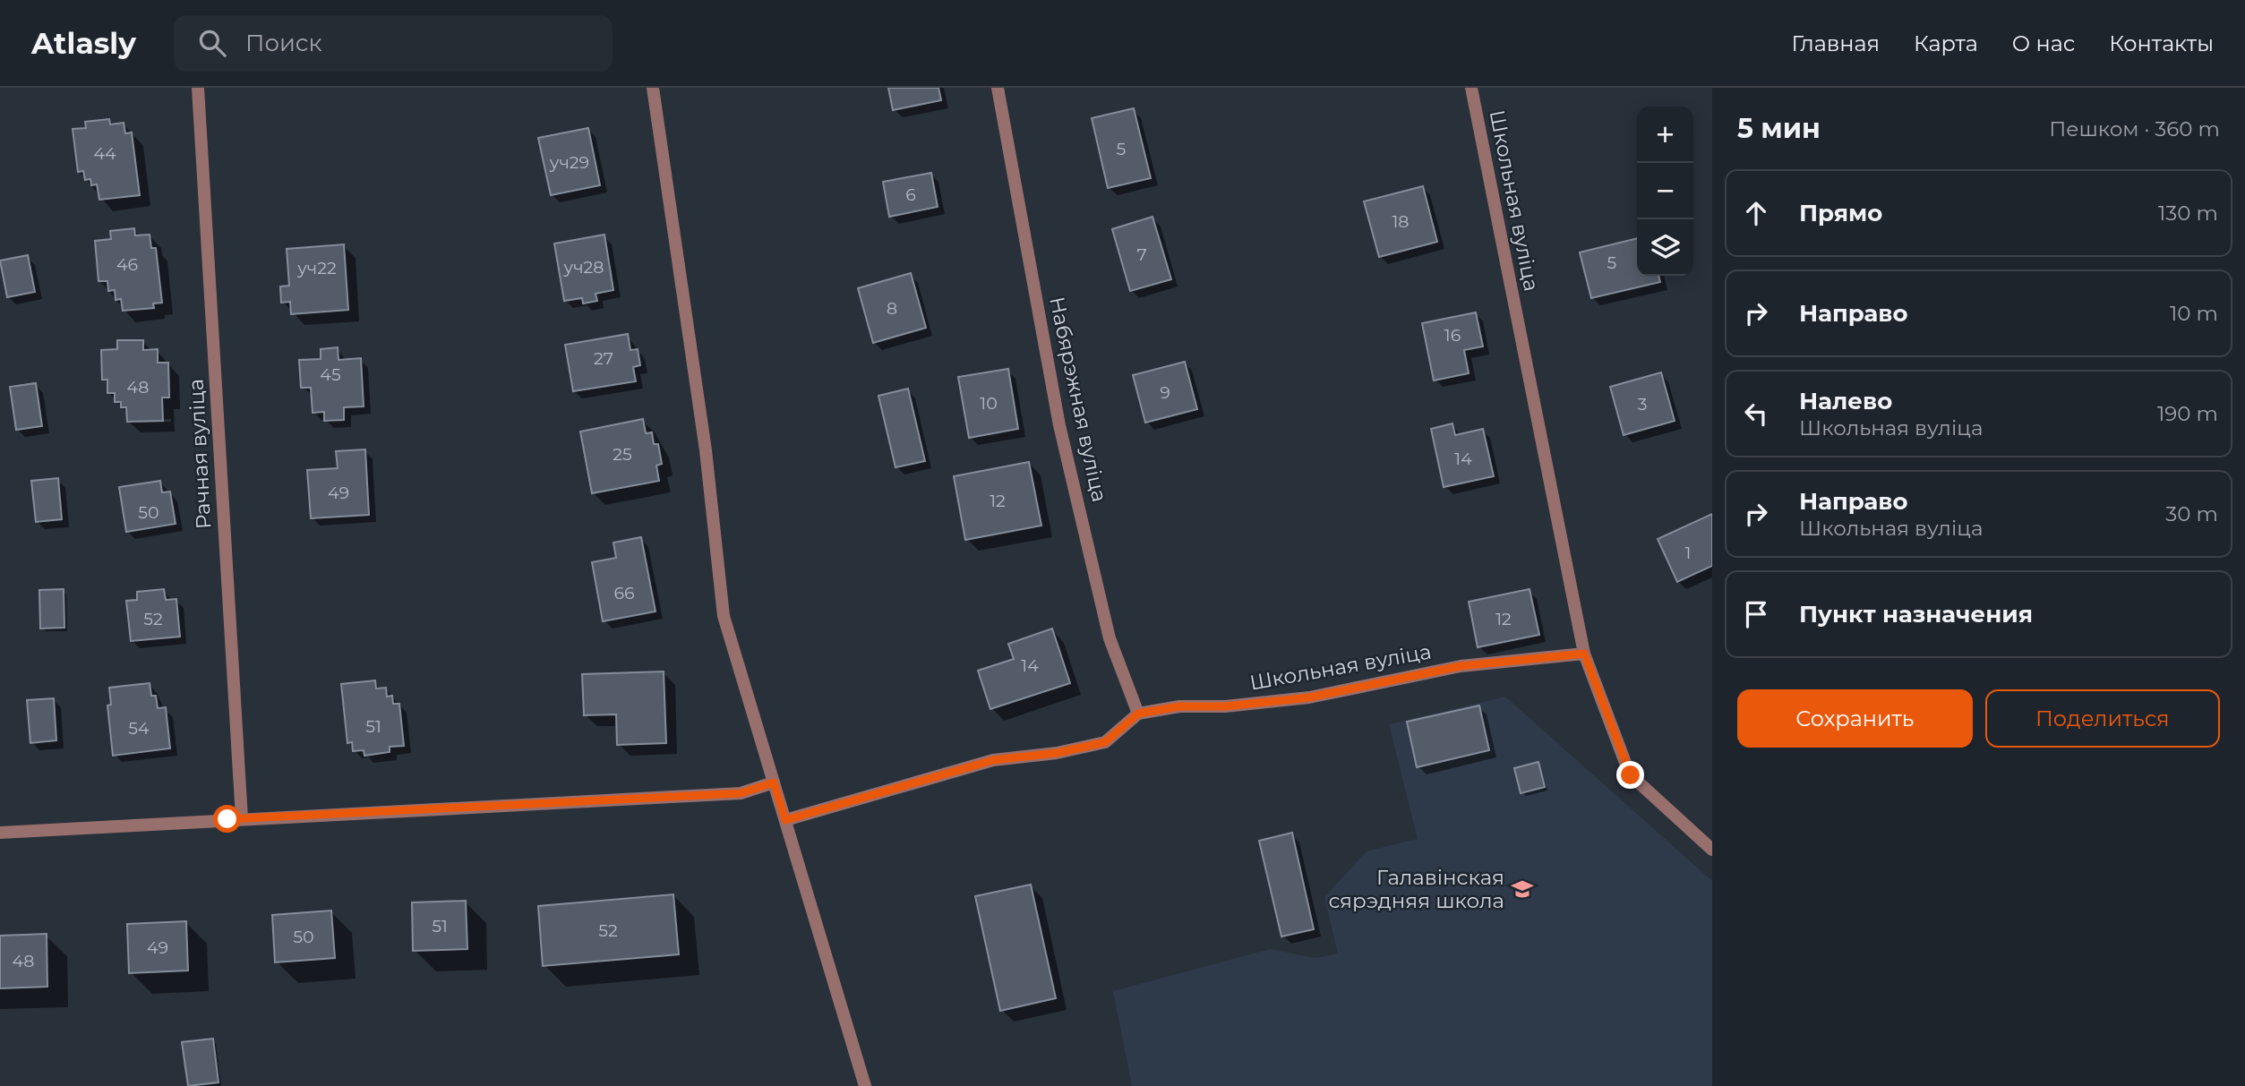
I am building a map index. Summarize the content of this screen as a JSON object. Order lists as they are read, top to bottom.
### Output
{
  "streets": {
    "street": ["Школьная вуліца", "Набярэжная вуліца", "Рачная вуліца"]
  },
  "crossings": [
    ["Школьная вуліца", "Набярэжная вуліца"]
  ],
  "places": {
    "school or university": ["Галавінская сярэдняя школа"]
  },
  "house_numbers": [
    "5",
    "44",
    "уч29",
    "6",
    "18",
    "7",
    "5",
    "46",
    "уч28",
    "уч22",
    "8",
    "16",
    "27",
    "45",
    "48",
    "9",
    "10",
    "3",
    "25",
    "14",
    "49",
    "12",
    "50",
    "1",
    "66",
    "52",
    "12",
    "14",
    "51",
    "54",
    "51",
    "52",
    "50",
    "49",
    "48"
  ],
  "page": {
    "header": "Atlasly",
    "search": "Поиск",
    "nav": [
      "Главная",
      "Карта",
      "О нас",
      "Контакты"
    ],
    "heading": ["5 мин", "Пешком · 360 m"],
    "map_buttons": ["+", "−"],
    "list": [
      ["Прямо", "130 m"],
      ["Направо", "10 m"],
      ["Налево", "Школьная вуліца", "190 m"],
      ["Направо", "Школьная вуліца", "30 m"],
      "Пункт назначения"
    ],
    "buttons": ["Сохранить", "Поделиться"]
  }
}
